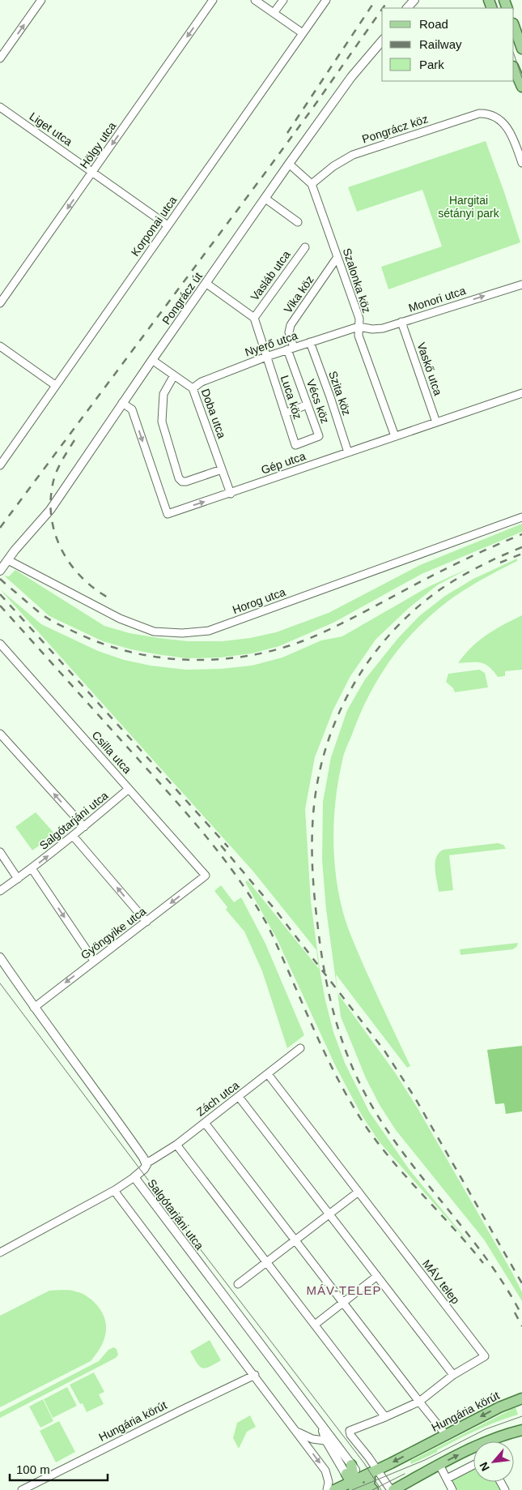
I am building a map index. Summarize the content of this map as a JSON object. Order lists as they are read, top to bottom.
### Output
{
  "streets": {
    "main road": ["Hungária körút"],
    "street": [
      "Liget utca",
      "Pongrácz köz",
      "Hölgy utca",
      "Korponai utca",
      "Vasláb utca",
      "Szalonka köz",
      "Vika köz",
      "Pongrácz út",
      "Monori utca",
      "Nyerő utca",
      "Vaskő utca",
      "Szita köz",
      "Luca köz",
      "Vécs köz",
      "Doba utca",
      "Gép utca",
      "Horog utca",
      "Csilla utca",
      "Salgótarjáni utca",
      "Gyöngyike utca",
      "Zách utca",
      "MÁV telep"
    ]
  },
  "crossings": [
    ["Liget utca", "Hölgy utca"],
    ["Liget utca", "Korponai utca"],
    ["Pongrácz köz", "Szalonka köz"],
    ["Vasláb utca", "Luca köz"],
    ["Szalonka köz", "Vika köz"],
    ["Szalonka köz", "Monori utca"],
    ["Szalonka köz", "Nyerő utca"],
    ["Szalonka köz", "Gép utca"],
    ["Vika köz", "Nyerő utca"],
    ["Vika köz", "Vécs köz"],
    ["Pongrácz út", "Doba utca"],
    ["Pongrácz út", "Gép utca"],
    ["Pongrácz út", "Horog utca"],
    ["Monori utca", "Nyerő utca"],
    ["Monori utca", "Vaskő utca"],
    ["Nyerő utca", "Szita köz"],
    ["Nyerő utca", "Luca köz"],
    ["Nyerő utca", "Vécs köz"],
    ["Nyerő utca", "Doba utca"],
    ["Vaskő utca", "Gép utca"],
    ["Szita köz", "Gép utca"],
    ["Luca köz", "Vécs köz"],
    ["Doba utca", "Gép utca"],
    ["Csilla utca", "Salgótarjáni utca"],
    ["Csilla utca", "Gyöngyike utca"],
    ["Salgótarjáni utca", "Zách utca"],
    ["Salgótarjáni utca", "Hungária körút"],
    ["Zách utca", "MÁV telep"],
    ["MÁV telep", "Hungária körút"]
  ],
  "one_way": ["Hölgy utca", "Monori utca", "Gyöngyike utca"],
  "districts": ["MÁV-TELEP"],
  "parks": ["Hargitai sétányi park"],
  "legend": ["Road", "Railway", "Park"],
  "scale_bar": "100 m",
  "north": "bottom left"
}
